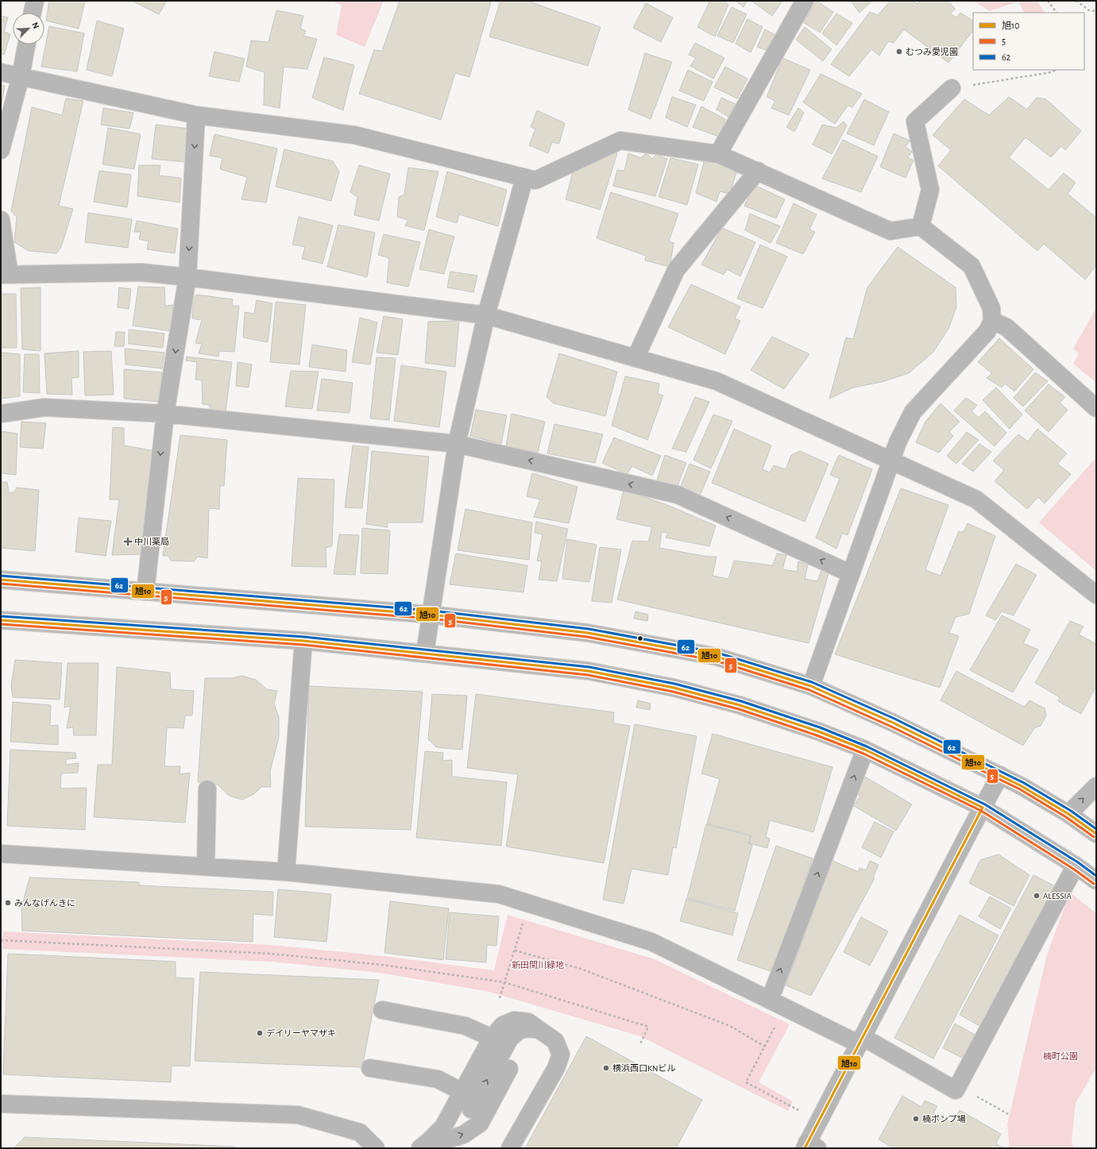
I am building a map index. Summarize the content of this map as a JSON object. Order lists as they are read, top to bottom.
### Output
{
  "parks": ["新田間川緑地", "楠町公園"],
  "places": {
    "other": [
      "むつみ愛児園",
      "ALESSIA",
      "みんなげんきに",
      "デイリーヤマザキ",
      "横浜西口KNビル",
      "楠ポンプ場"
    ],
    "health": ["中川薬局"]
  },
  "lines": ["transit line 62", "transit line 旭10", "transit line 5"],
  "legend": ["旭10", "5", "62"],
  "north": "top right"
}
